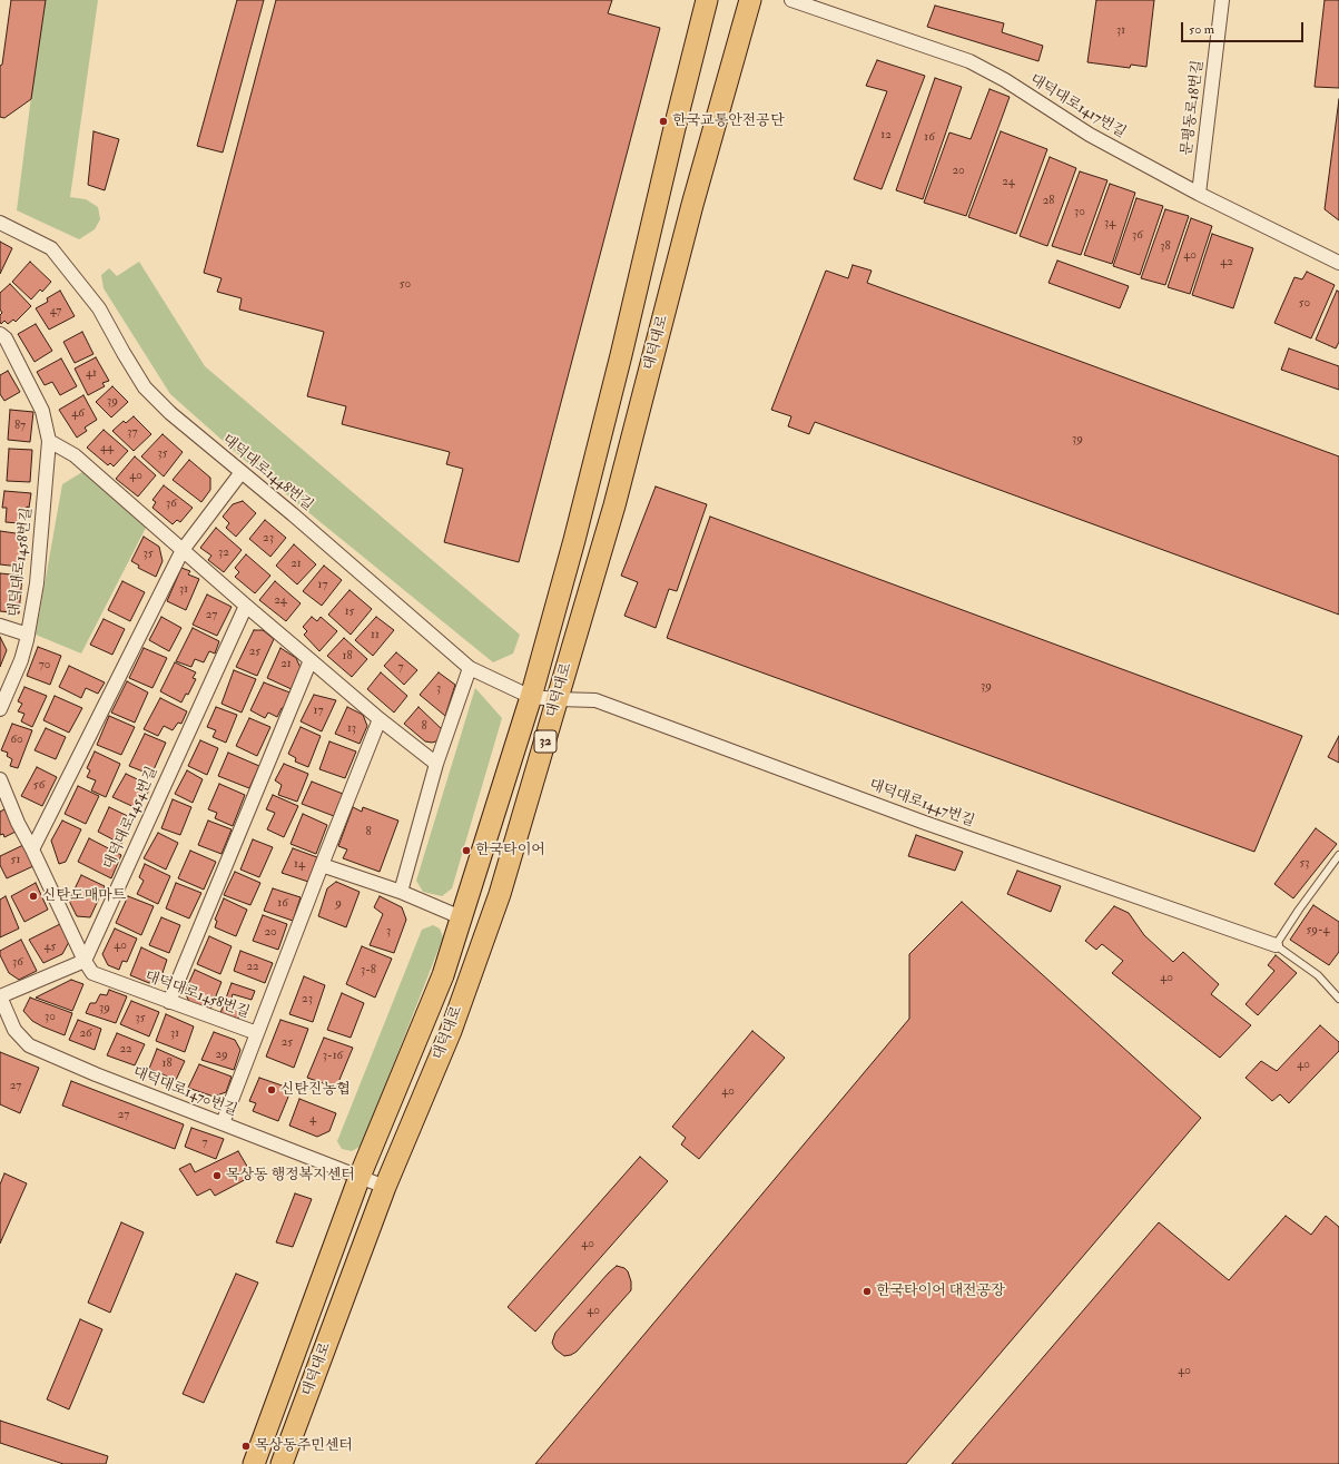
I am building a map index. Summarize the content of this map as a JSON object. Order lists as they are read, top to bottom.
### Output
{
  "streets": {
    "main road": ["대덕대로", "32"],
    "street": [
      "대덕대로1417번길",
      "문평동로18번길",
      "대덕대로1448번길",
      "대덕대로1458번길",
      "대덕대로1447번길",
      "대덕대로1454번길",
      "대덕대로1470번길"
    ]
  },
  "crossings": [
    ["대덕대로1417번길", "문평동로18번길"],
    ["대덕대로", "대덕대로1448번길"],
    ["대덕대로", "대덕대로1447번길"],
    ["대덕대로", "대덕대로1470번길"],
    ["대덕대로1448번길", "대덕대로1447번길"],
    ["대덕대로1458번길", "대덕대로1454번길"]
  ],
  "places": [
    "한국교통안전공단",
    "한국타이어",
    "신탄도매마트",
    "신탄진농협",
    "목상동 행정복지센터",
    "한국타이어 대전공장",
    "목상동주민센터"
  ],
  "house_numbers": [
    "31",
    "12",
    "16",
    "20",
    "24",
    "28",
    "30",
    "34",
    "36",
    "38",
    "40",
    "42",
    "50",
    "50",
    "47",
    "41",
    "39",
    "46",
    "87",
    "37",
    "39",
    "44",
    "35",
    "40",
    "36",
    "23",
    "32",
    "35",
    "21",
    "17",
    "31",
    "24",
    "15",
    "27",
    "11",
    "25",
    "18",
    "21",
    "70",
    "7",
    "39",
    "3",
    "17",
    "8",
    "13",
    "60",
    "56",
    "8",
    "51",
    "53",
    "14",
    "16",
    "9",
    "59-4",
    "3",
    "20",
    "40",
    "45",
    "36",
    "22",
    "3-8",
    "40",
    "23",
    "39",
    "30",
    "35",
    "26",
    "31",
    "25",
    "22",
    "29",
    "3-16",
    "18",
    "40",
    "27",
    "40",
    "27",
    "4",
    "7",
    "40",
    "40",
    "40"
  ],
  "scale_bar": "50 m"
}
